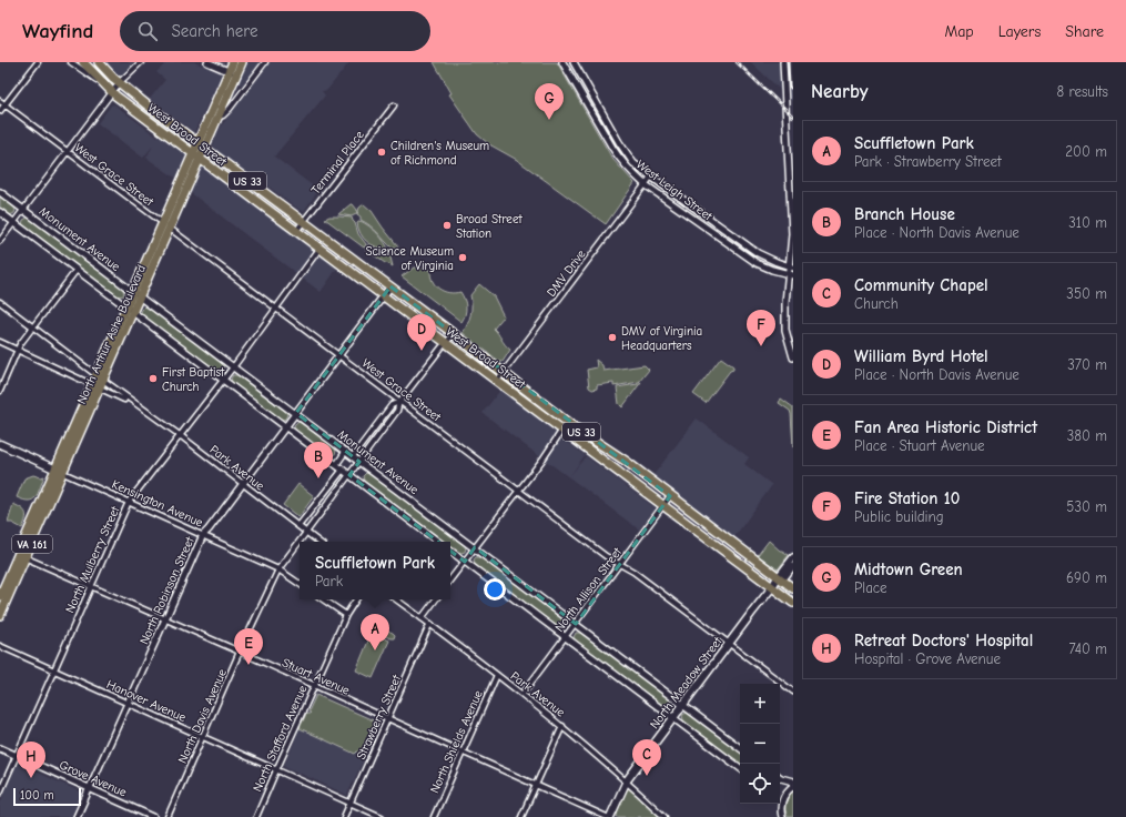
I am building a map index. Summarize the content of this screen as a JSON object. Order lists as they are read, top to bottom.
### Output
{
  "streets": {
    "main road": [
      "West Broad Street",
      "US 33",
      "North Arthur Ashe Boulevard",
      "Kensington Avenue",
      "VA 161",
      "North Meadow Street"
    ],
    "street": [
      "Terminal Place",
      "West Grace Street",
      "West Leigh Street",
      "Monument Avenue",
      "DMV Drive",
      "Park Avenue",
      "North Mulberry Street",
      "North Allison Street",
      "North Robinson Street",
      "Stuart Avenue",
      "Hanover Avenue",
      "North Davis Avenue",
      "Strawberry Street",
      "North Stafford Avenue",
      "North Shields Avenue",
      "Grove Avenue"
    ]
  },
  "crossings": [
    ["West Broad Street", "Terminal Place"],
    ["West Broad Street", "DMV Drive"],
    ["West Broad Street", "North Arthur Ashe Boulevard"],
    ["West Broad Street", "North Mulberry Street"],
    ["West Broad Street", "North Allison Street"],
    ["West Broad Street", "North Robinson Street"],
    ["West Broad Street", "North Meadow Street"],
    ["West Broad Street", "North Davis Avenue"],
    ["West Grace Street", "North Arthur Ashe Boulevard"],
    ["West Grace Street", "North Mulberry Street"],
    ["West Grace Street", "North Allison Street"],
    ["West Grace Street", "North Robinson Street"],
    ["West Grace Street", "North Meadow Street"],
    ["West Grace Street", "North Davis Avenue"],
    ["West Leigh Street", "DMV Drive"],
    ["Monument Avenue", "North Arthur Ashe Boulevard"],
    ["Monument Avenue", "North Mulberry Street"],
    ["Monument Avenue", "North Allison Street"],
    ["Monument Avenue", "North Robinson Street"],
    ["Monument Avenue", "North Meadow Street"],
    ["Monument Avenue", "North Davis Avenue"],
    ["North Arthur Ashe Boulevard", "Park Avenue"],
    ["North Arthur Ashe Boulevard", "Kensington Avenue"],
    ["North Arthur Ashe Boulevard", "Stuart Avenue"],
    ["Park Avenue", "North Mulberry Street"],
    ["Park Avenue", "North Allison Street"],
    ["Park Avenue", "North Robinson Street"],
    ["Park Avenue", "North Meadow Street"],
    ["Park Avenue", "North Davis Avenue"],
    ["Park Avenue", "Strawberry Street"],
    ["Park Avenue", "North Shields Avenue"],
    ["Kensington Avenue", "North Mulberry Street"],
    ["Kensington Avenue", "North Robinson Street"],
    ["Kensington Avenue", "North Davis Avenue"],
    ["North Mulberry Street", "Stuart Avenue"],
    ["North Mulberry Street", "Hanover Avenue"],
    ["North Mulberry Street", "Grove Avenue"],
    ["North Robinson Street", "Stuart Avenue"],
    ["North Robinson Street", "Hanover Avenue"],
    ["North Robinson Street", "Grove Avenue"],
    ["Stuart Avenue", "North Davis Avenue"],
    ["Stuart Avenue", "Strawberry Street"],
    ["Stuart Avenue", "North Stafford Avenue"],
    ["Stuart Avenue", "North Shields Avenue"],
    ["Hanover Avenue", "North Davis Avenue"],
    ["Hanover Avenue", "Strawberry Street"],
    ["Hanover Avenue", "North Stafford Avenue"]
  ],
  "places": [
    "Children's Museum of Richmond",
    "Broad Street Station",
    "Science Museum of Virginia",
    "DMV of Virginia Headquarters",
    "First Baptist Church"
  ],
  "scale_bar": "100 m",
  "page": {
    "header": "Wayfind",
    "search": "Search here",
    "nav": ["Map", "Layers", "Share"],
    "heading": ["Nearby", "8 results"],
    "pins": [
      "G",
      "F",
      "D",
      "B",
      "A",
      "E",
      "C",
      "H"
    ],
    "list": [
      {
        "mark": "A",
        "name": "Scuffletown Park",
        "note": "Park · Strawberry Street",
        "value": "200 m"
      },
      {
        "mark": "B",
        "name": "Branch House",
        "note": "Place · North Davis Avenue",
        "value": "310 m"
      },
      {
        "mark": "C",
        "name": "Community Chapel",
        "note": "Church",
        "value": "350 m"
      },
      {
        "mark": "D",
        "name": "William Byrd Hotel",
        "note": "Place · North Davis Avenue",
        "value": "370 m"
      },
      {
        "mark": "E",
        "name": "Fan Area Historic District",
        "note": "Place · Stuart Avenue",
        "value": "380 m"
      },
      {
        "mark": "F",
        "name": "Fire Station 10",
        "note": "Public building",
        "value": "530 m"
      },
      {
        "mark": "G",
        "name": "Midtown Green",
        "note": "Place",
        "value": "690 m"
      },
      {
        "mark": "H",
        "name": "Retreat Doctors' Hospital",
        "note": "Hospital · Grove Avenue",
        "value": "740 m"
      }
    ],
    "popup": ["Scuffletown Park", "Park"],
    "map_buttons": ["+", "−"],
    "scale": "100 m"
  }
}
